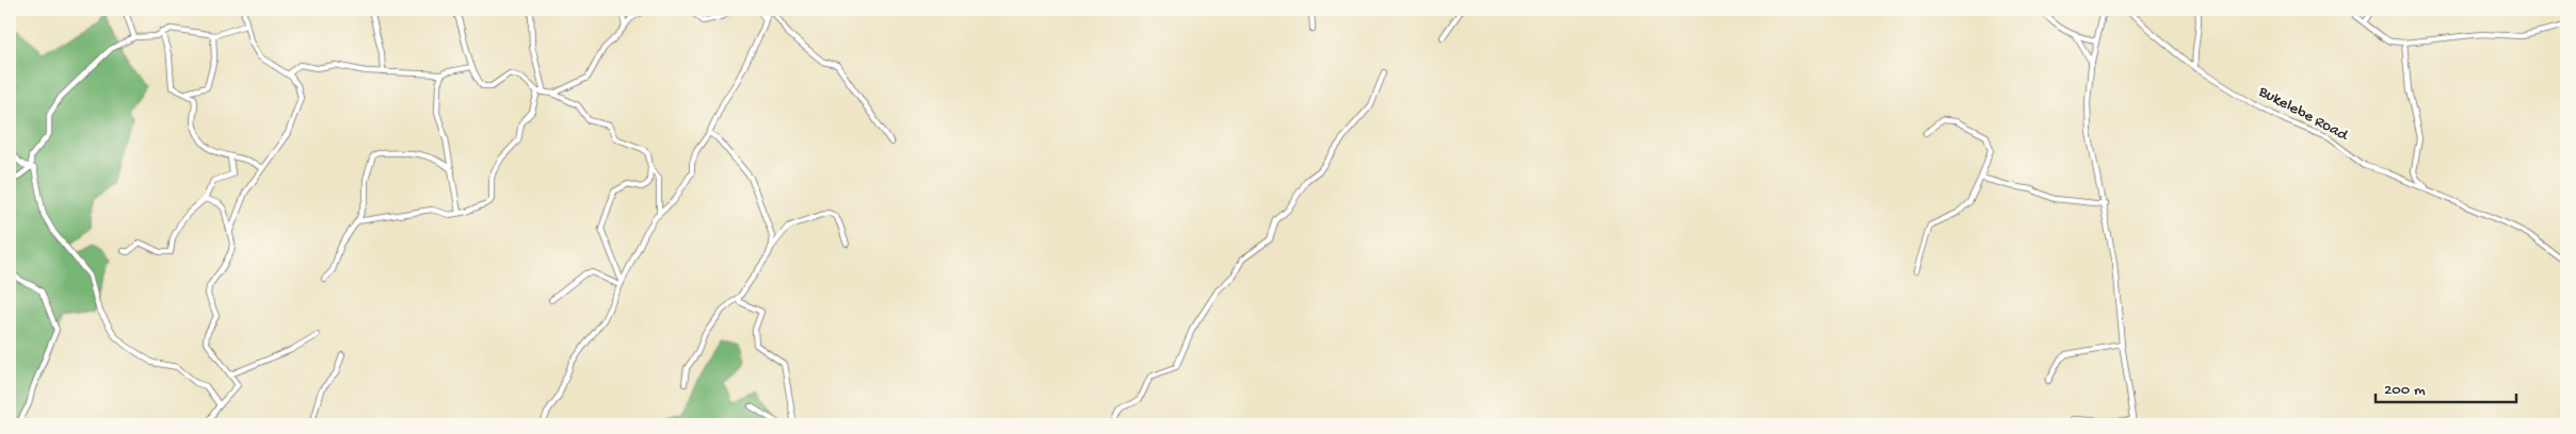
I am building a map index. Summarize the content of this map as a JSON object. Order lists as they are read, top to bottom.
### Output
{
  "streets": {
    "street": ["Bukelebe Road"]
  },
  "scale_bar": "200 m"
}
